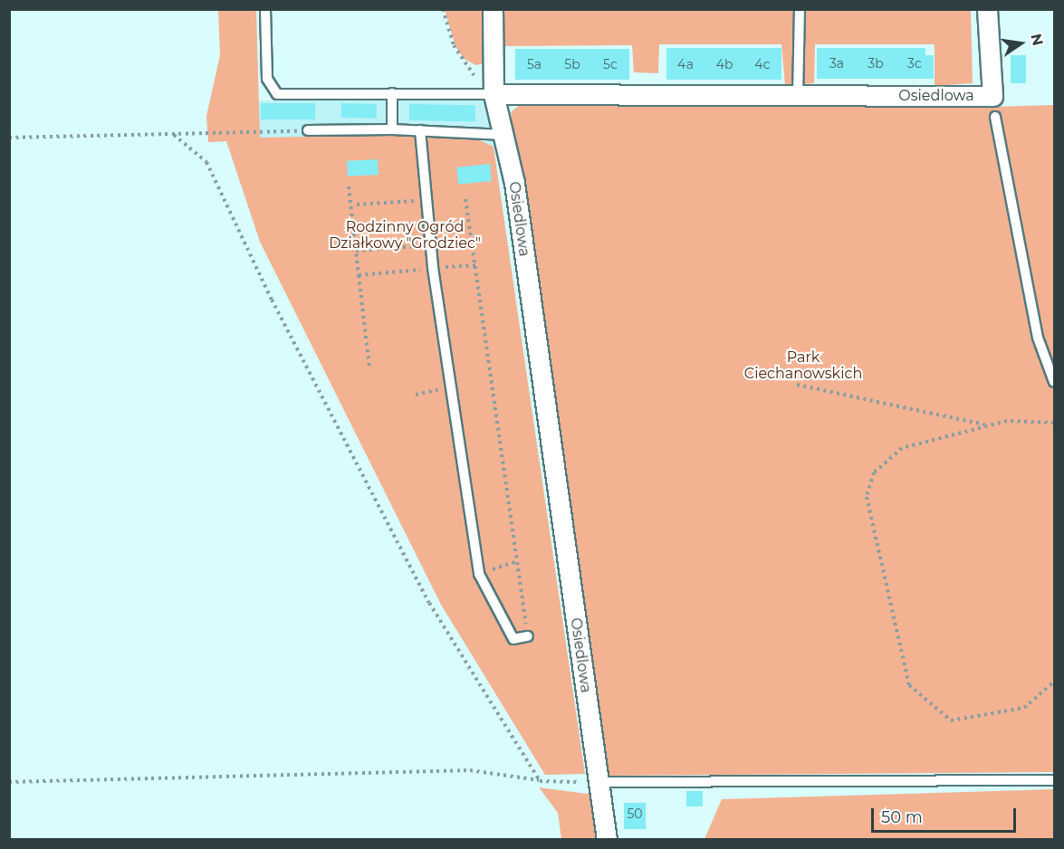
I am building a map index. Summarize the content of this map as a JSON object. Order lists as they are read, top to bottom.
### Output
{
  "streets": {
    "street": ["Osiedlowa"]
  },
  "parks": ["Rodzinny Ogród Działkowy \"Grodziec\"", "Park Ciechanowskich"],
  "house_numbers": [
    "3a",
    "3b",
    "3c",
    "5a",
    "5b",
    "5c",
    "4a",
    "4b",
    "4c",
    "50"
  ],
  "scale_bar": "50 m",
  "north": "right"
}
